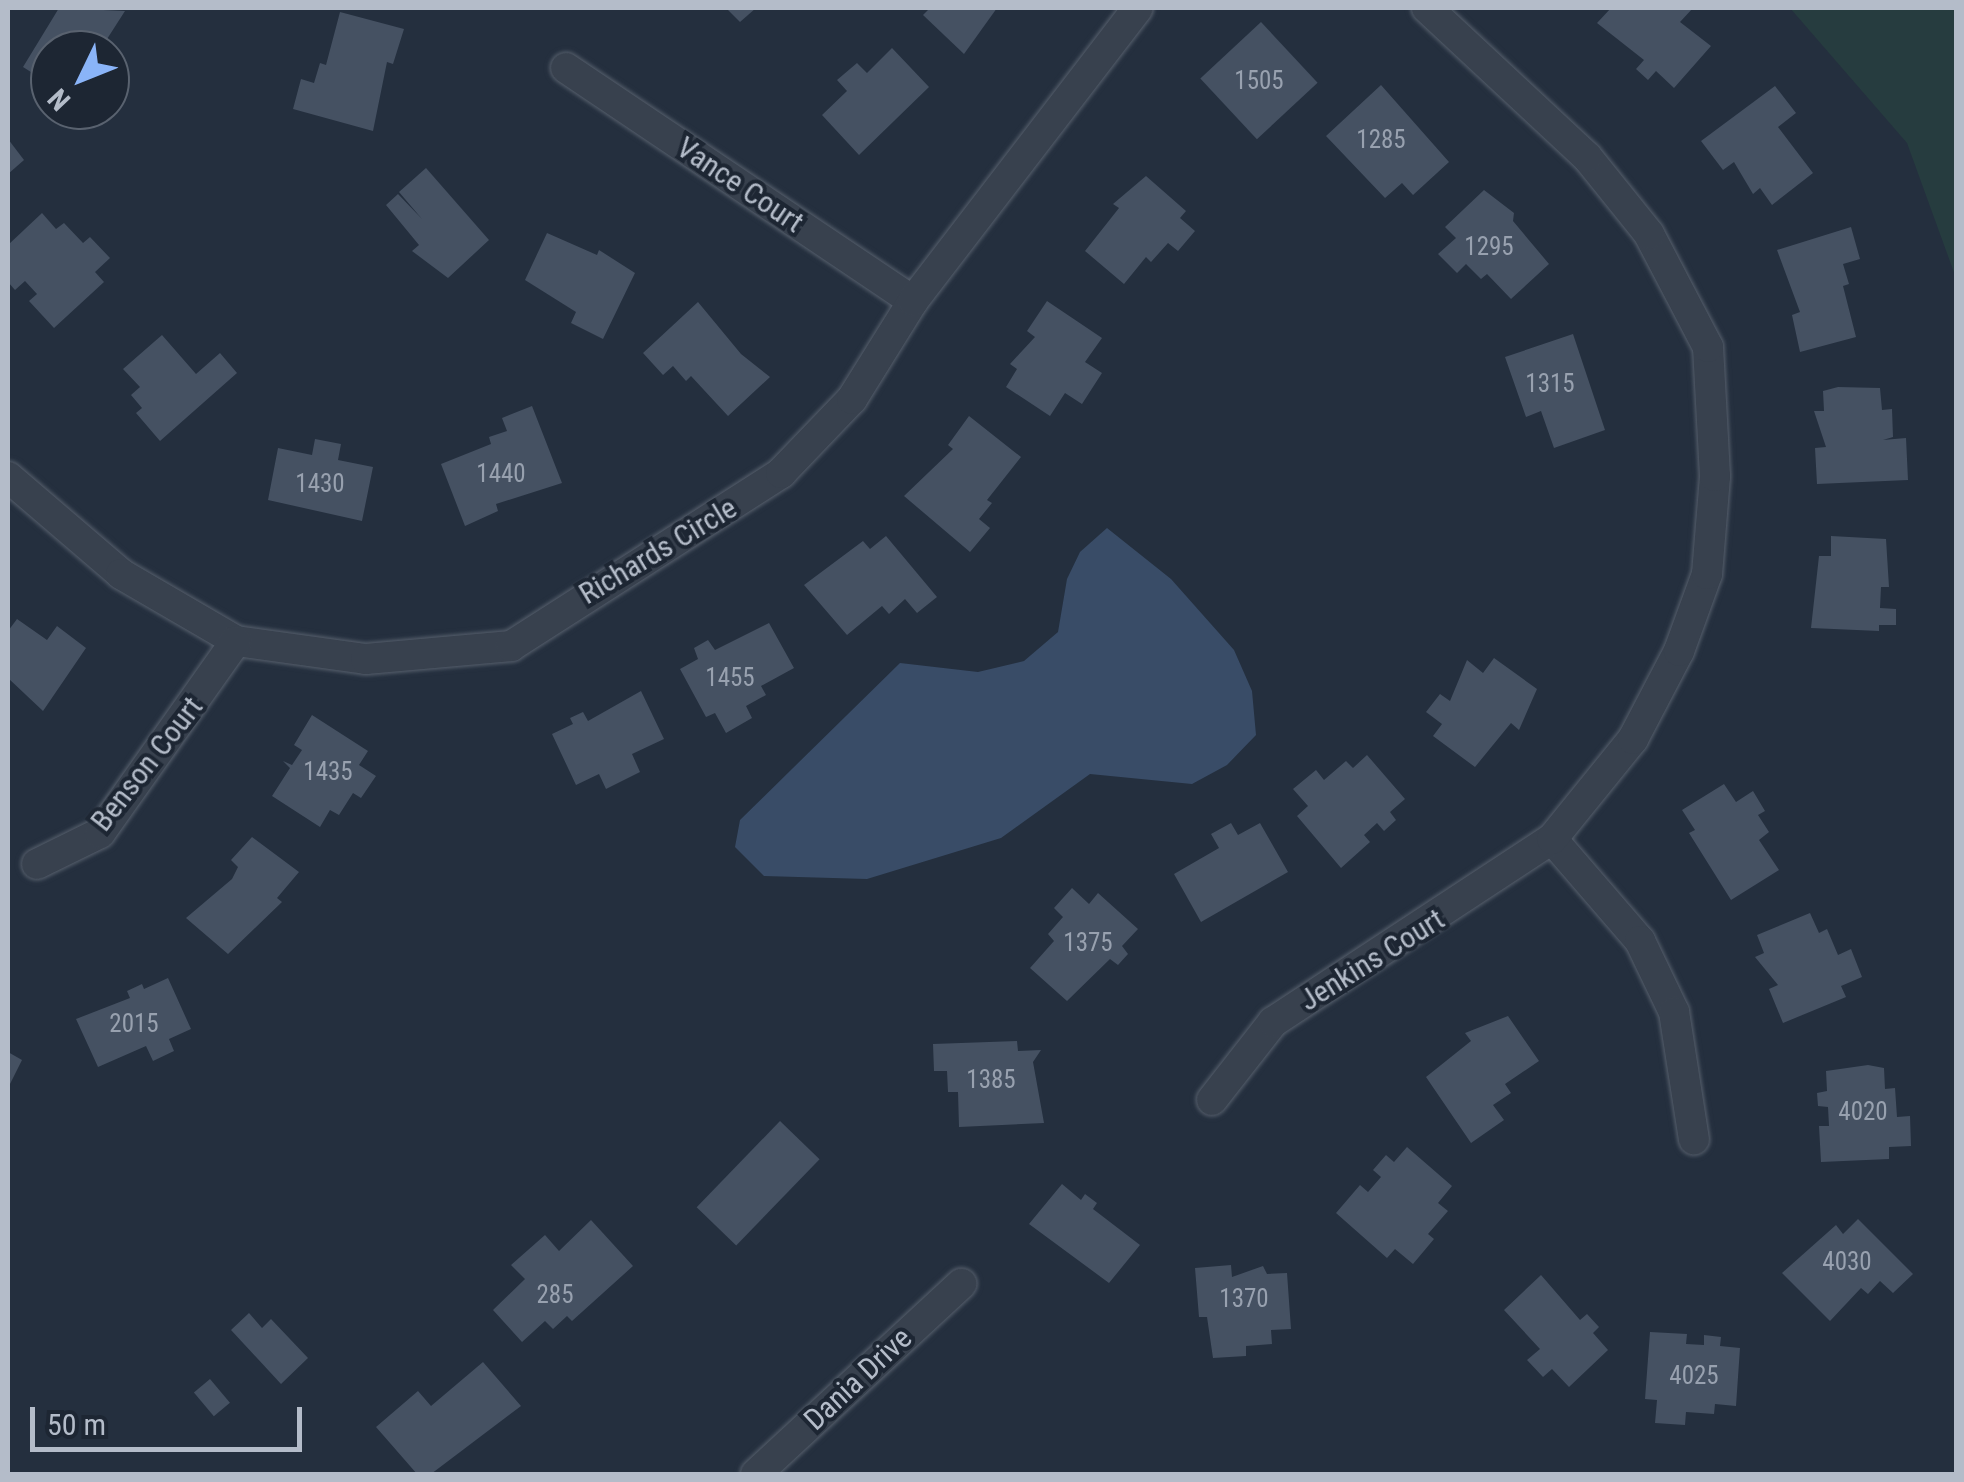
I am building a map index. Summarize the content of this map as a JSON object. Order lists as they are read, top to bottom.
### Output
{
  "streets": {
    "street": [
      "Vance Court",
      "Richards Circle",
      "Benson Court",
      "Jenkins Court",
      "Dania Drive"
    ]
  },
  "crossings": [
    ["Vance Court", "Richards Circle"],
    ["Richards Circle", "Benson Court"]
  ],
  "house_numbers": [
    "1505",
    "1285",
    "1295",
    "1315",
    "1440",
    "1430",
    "1455",
    "1435",
    "1375",
    "2015",
    "1385",
    "4020",
    "4030",
    "285",
    "1370",
    "4025"
  ],
  "scale_bar": "50 m",
  "north": "bottom left"
}
